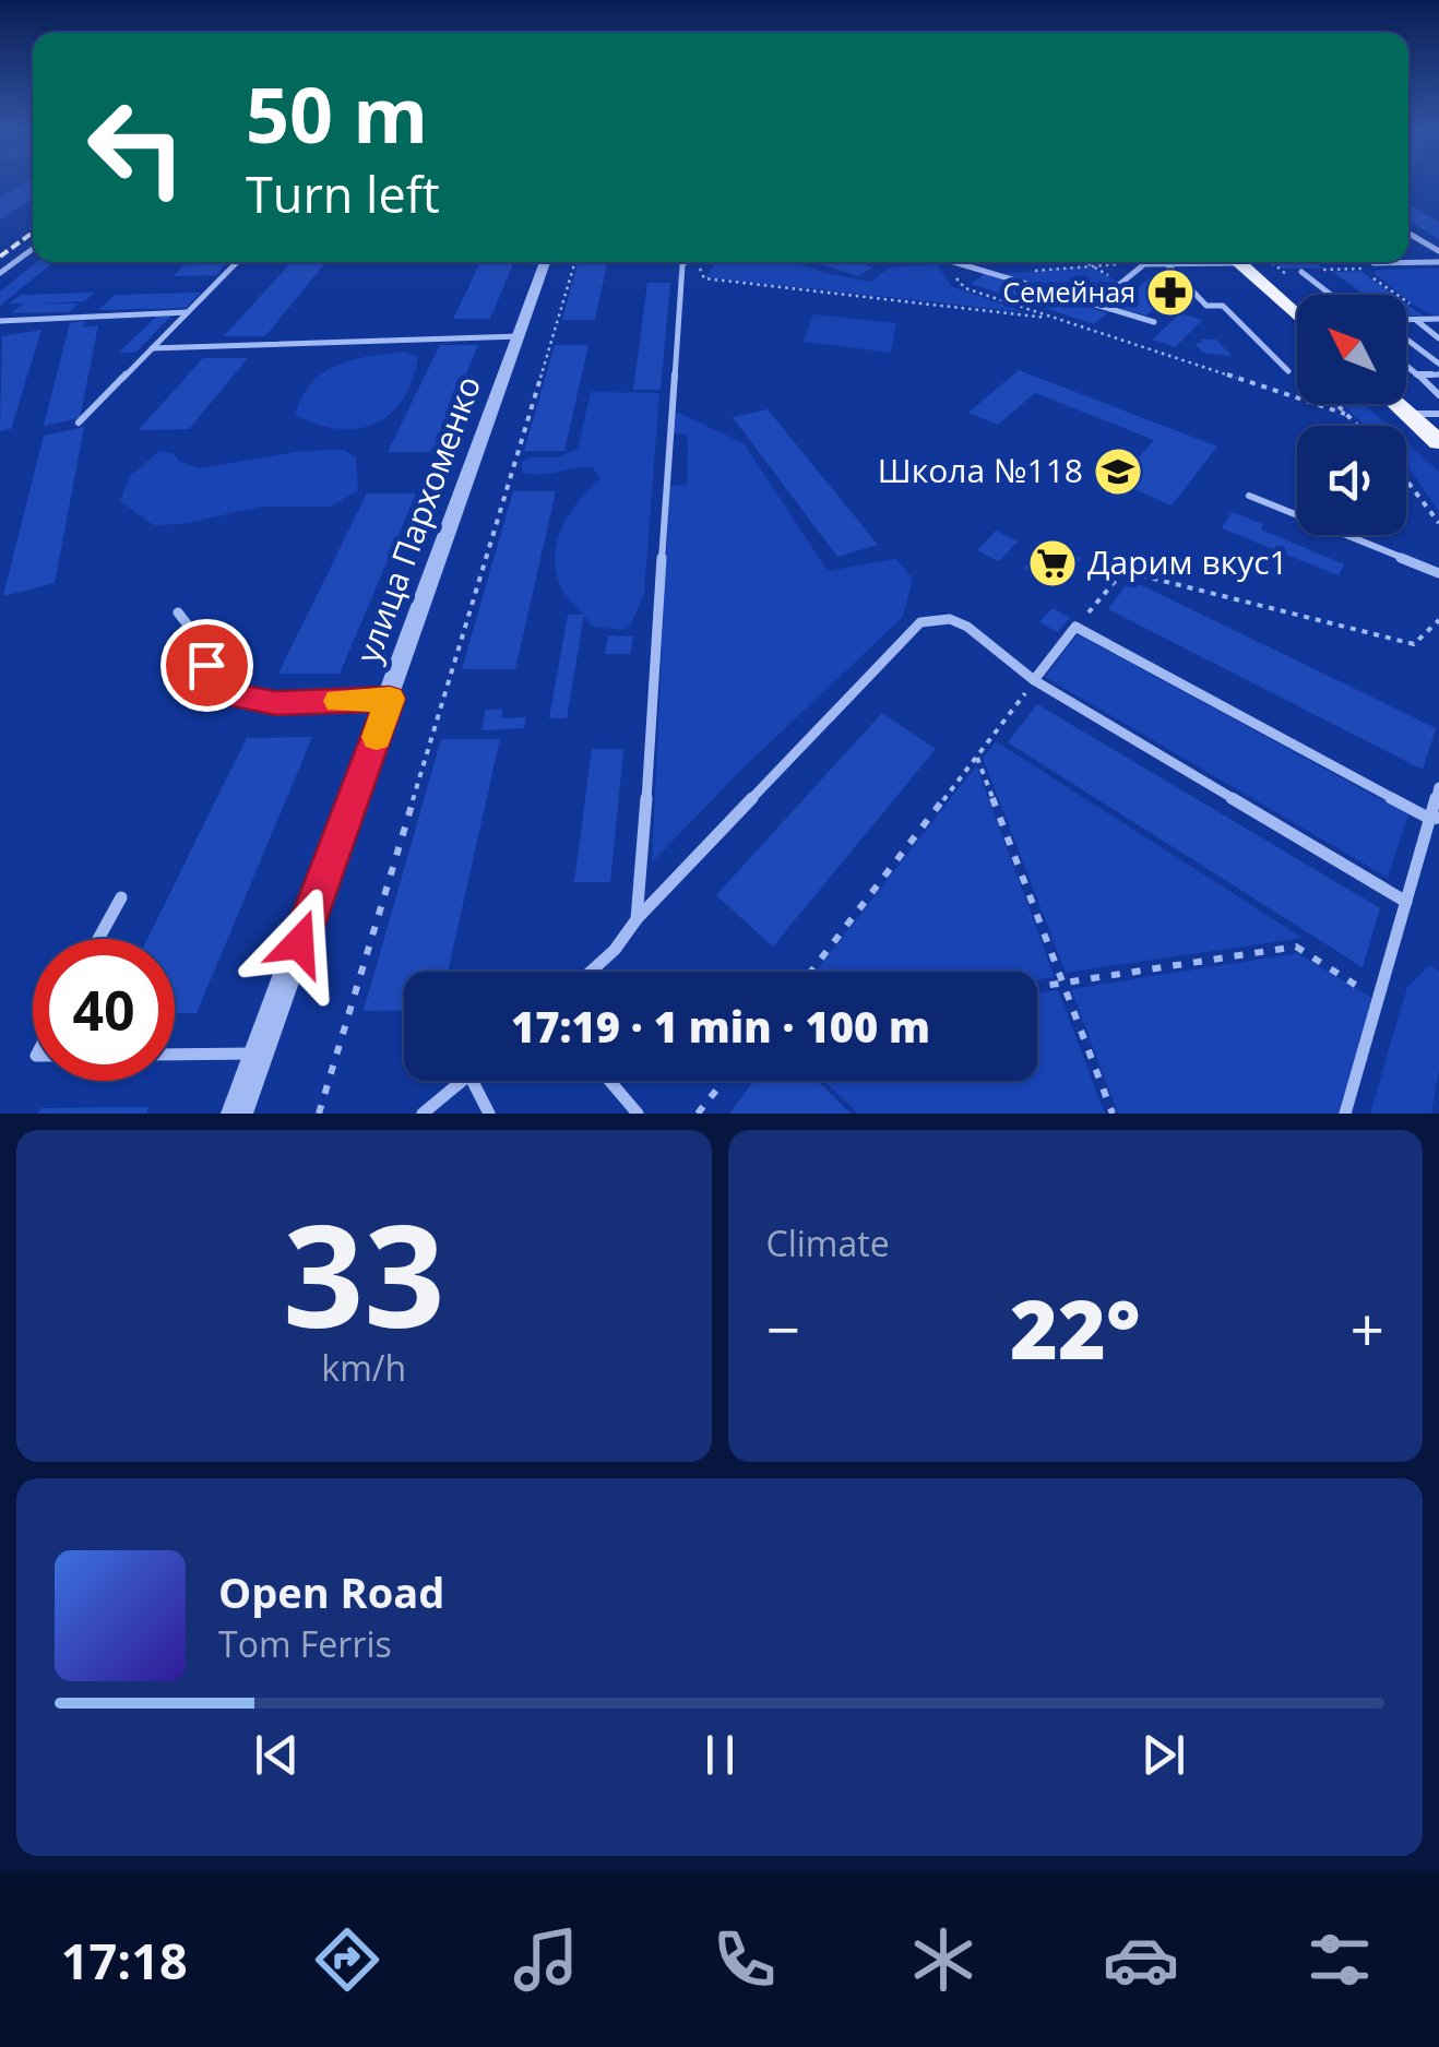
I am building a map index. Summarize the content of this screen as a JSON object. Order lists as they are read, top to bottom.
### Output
{
  "streets": {
    "street": ["улица Пархоменко"]
  },
  "places": {
    "pharmacy": ["Семейная"],
    "school or university": ["Школа №118"],
    "supermarket": ["Дарим вкус1"]
  },
  "north": "top left",
  "page": {
    "turn": ["50 m", "Turn left"],
    "limit": "40",
    "trip": "17:19 · 1 min · 100 m",
    "tile": [
      ["33", "km/h"],
      "Climate"
    ],
    "heat": ["−", "22°", "+"],
    "song": ["Open Road", "Tom Ferris"],
    "tabs": "17:18"
  }
}
